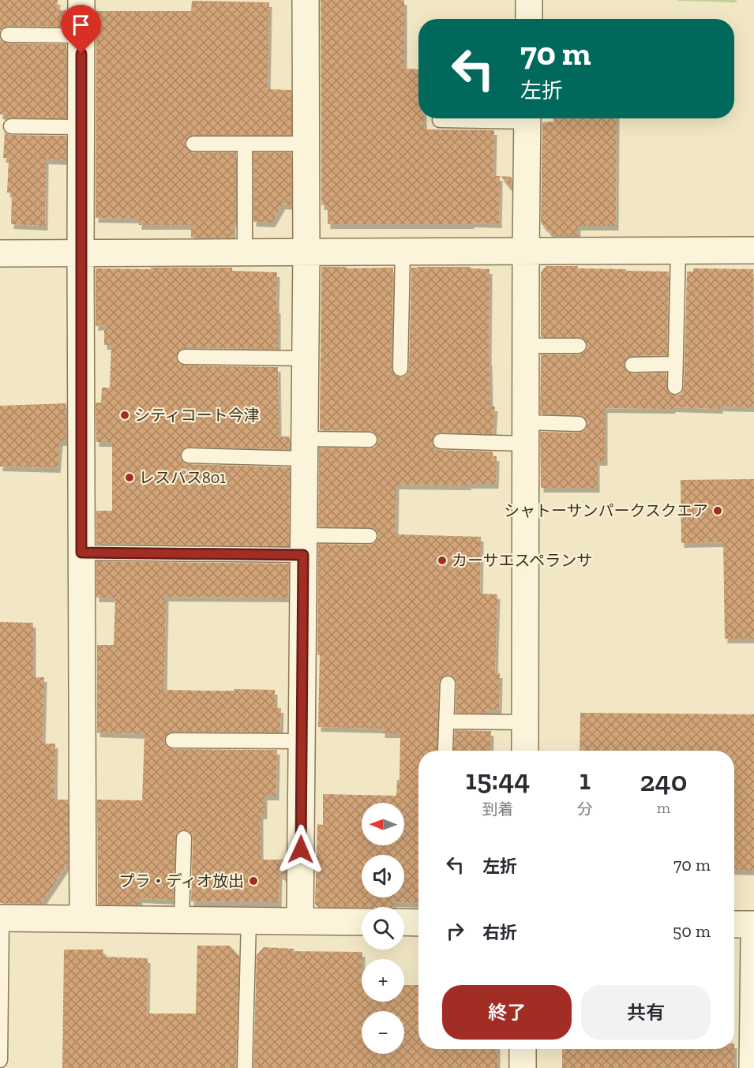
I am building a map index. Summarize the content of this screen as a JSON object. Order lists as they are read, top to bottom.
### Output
{
  "places": [
    "シティコート今津",
    "レスパス801",
    "シャトーサンパークスクエア",
    "カーサエスペランサ",
    "プラ・ディオ放出"
  ],
  "north": "left",
  "page": {
    "turn": ["70 m", "左折"],
    "eta": [
      "15:44",
      "到着",
      "1",
      "分",
      "240",
      "m"
    ],
    "map_buttons": ["+", "−"],
    "list": [
      {
        "name": "左折",
        "value": "70 m"
      },
      {
        "name": "右折",
        "value": "50 m"
      }
    ],
    "buttons": ["終了", "共有"]
  }
}
